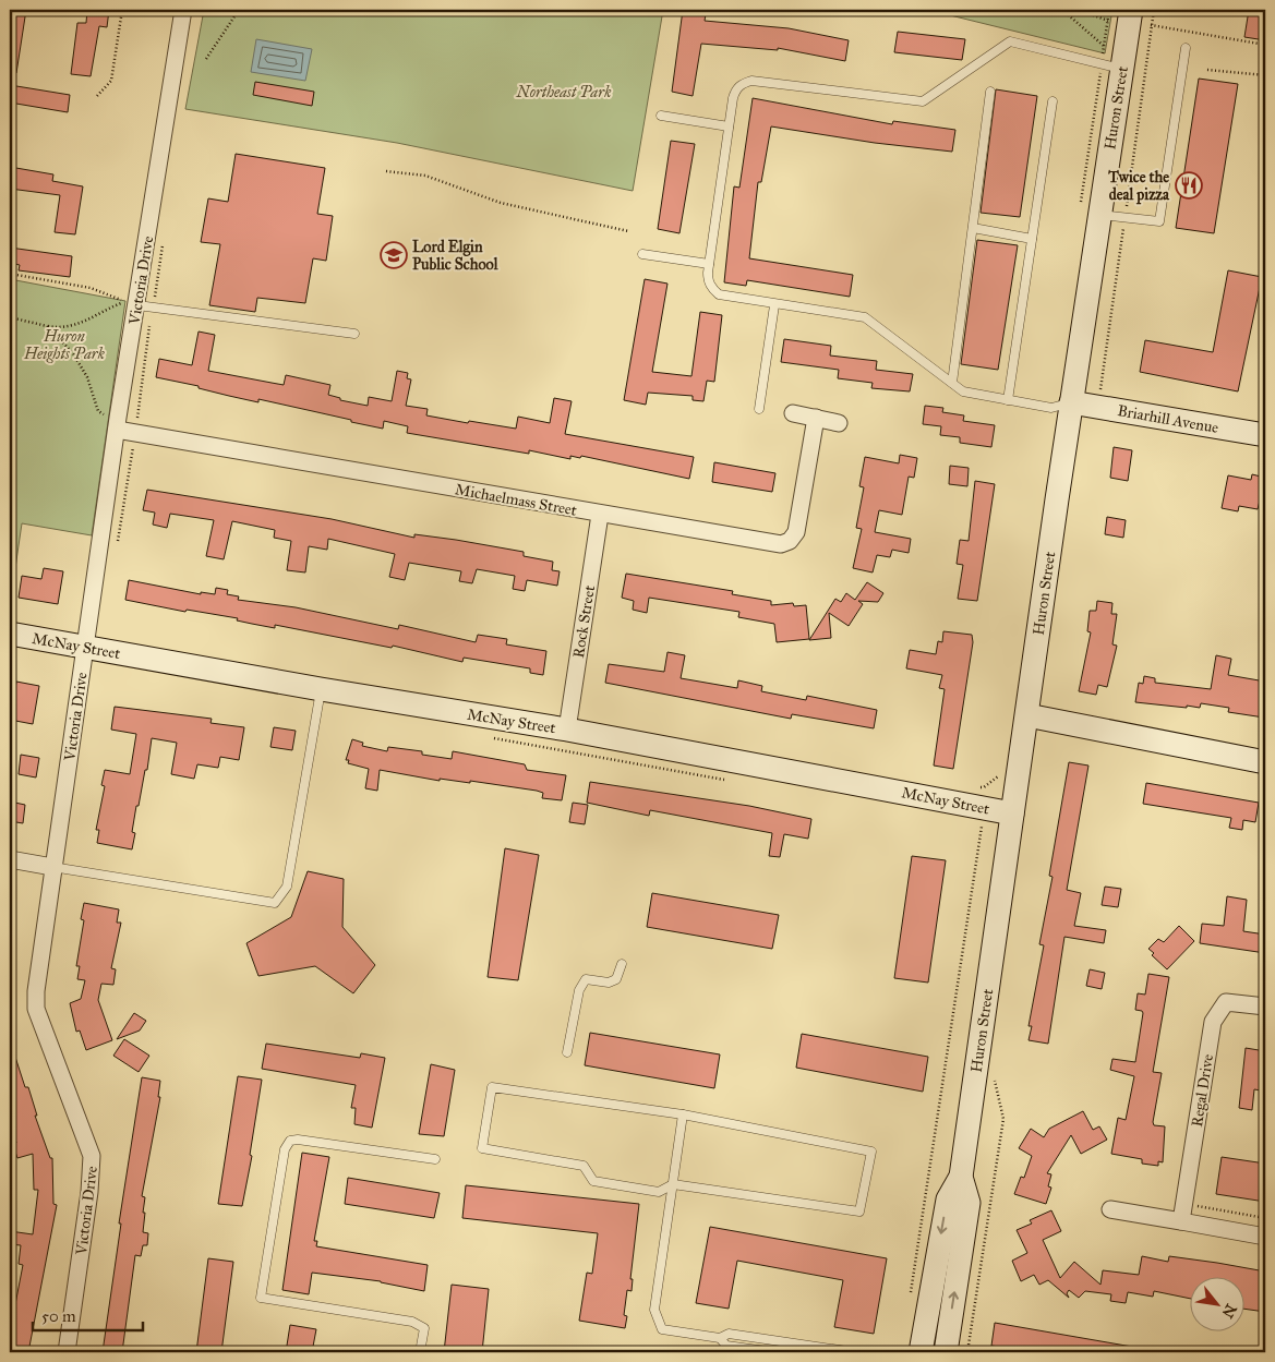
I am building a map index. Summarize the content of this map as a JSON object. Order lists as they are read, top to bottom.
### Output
{
  "streets": {
    "main road": ["Huron Street", "Briarhill Avenue", "McNay Street"],
    "street": [
      "Victoria Drive",
      "Michaelmass Street",
      "Rock Street",
      "Regal Drive"
    ]
  },
  "crossings": [
    ["Huron Street", "Briarhill Avenue"],
    ["Huron Street", "McNay Street"],
    ["Victoria Drive", "Michaelmass Street"],
    ["Victoria Drive", "McNay Street"],
    ["Michaelmass Street", "Rock Street"],
    ["Rock Street", "McNay Street"]
  ],
  "parks": ["Northeast Park", "Huron Heights Park"],
  "places": {
    "restaurant": ["Twice the deal pizza"],
    "school or university": ["Lord Elgin Public School"]
  },
  "scale_bar": "50 m",
  "north": "bottom right"
}
